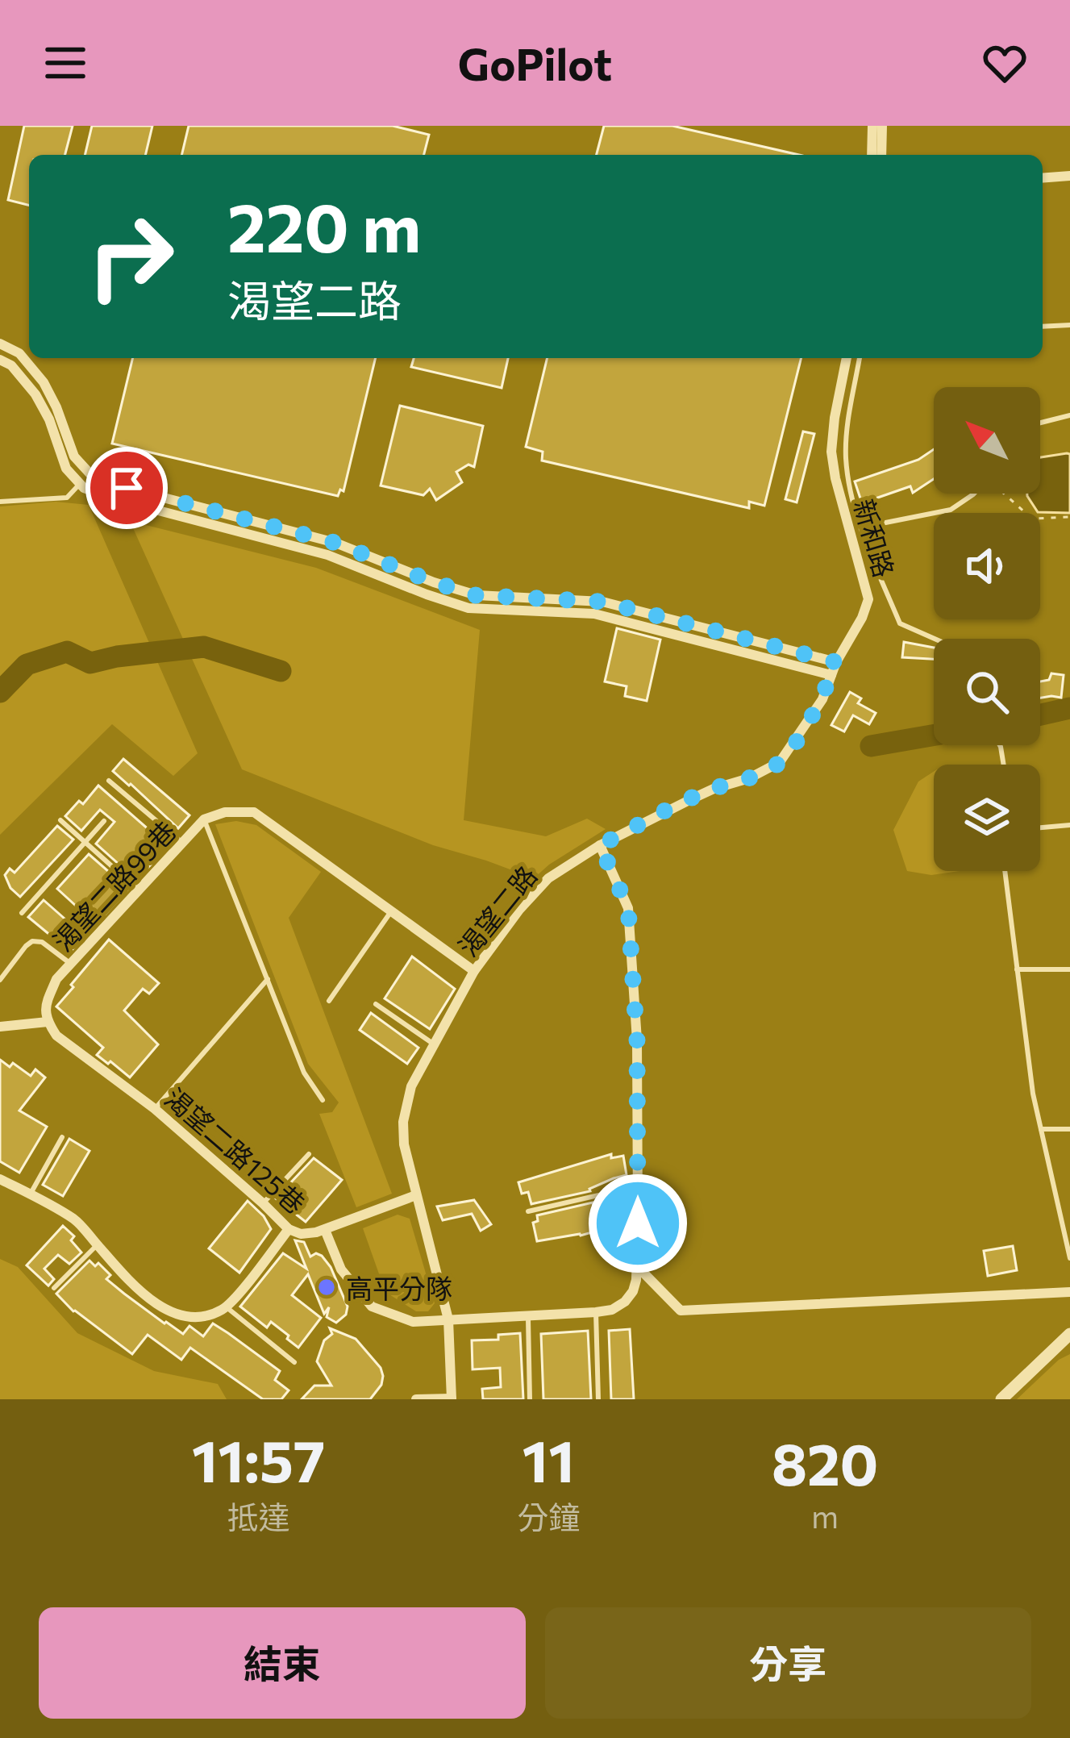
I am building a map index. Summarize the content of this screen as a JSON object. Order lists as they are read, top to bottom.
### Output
{
  "streets": {
    "street": [
      "新和路",
      "渴望二路99巷",
      "渴望二路",
      "渴望二路125巷"
    ]
  },
  "crossings": [
    ["新和路", "渴望二路"],
    ["渴望二路99巷", "渴望二路"],
    ["渴望二路99巷", "渴望二路125巷"],
    ["渴望二路", "渴望二路125巷"]
  ],
  "places": ["高平分隊"],
  "north": "top left",
  "page": {
    "header": "GoPilot",
    "turn": ["220 m", "渴望二路"],
    "eta": [
      "11:57",
      "抵達",
      "11",
      "分鐘",
      "820",
      "m"
    ],
    "buttons": ["結束", "分享"]
  }
}
